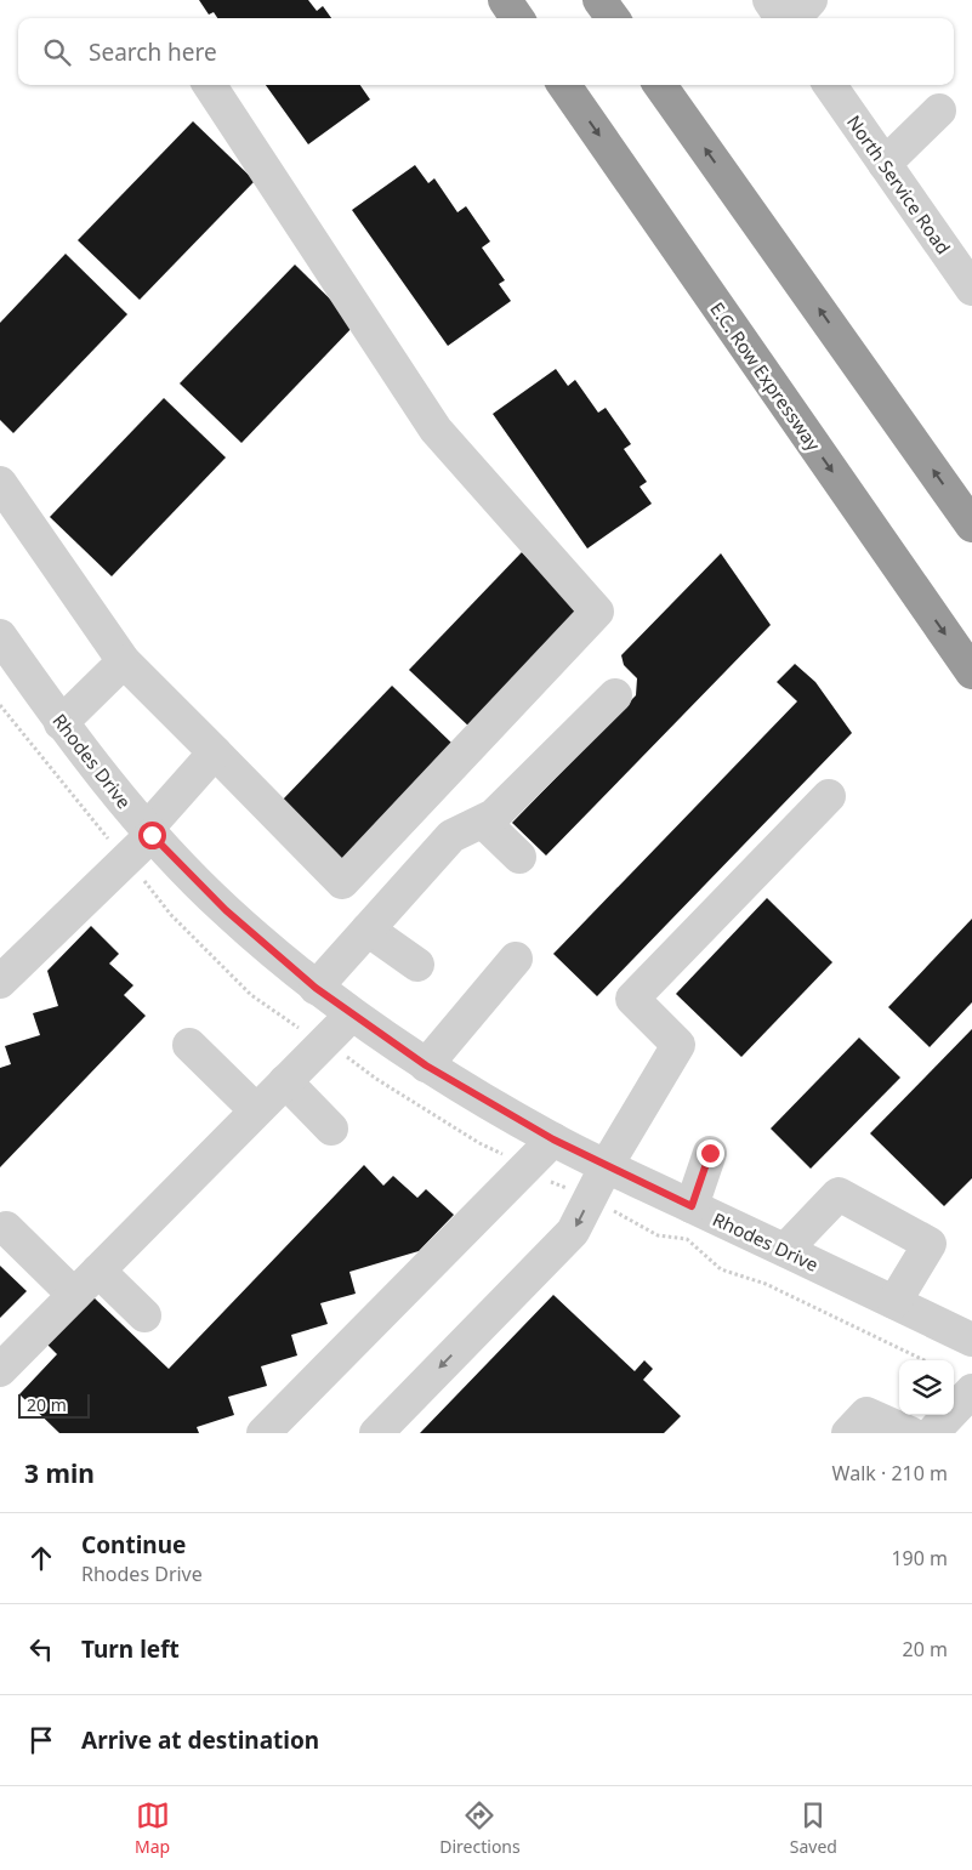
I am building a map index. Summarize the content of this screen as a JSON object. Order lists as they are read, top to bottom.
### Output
{
  "streets": {
    "highway": ["E.C. Row Expressway"],
    "street": ["North Service Road", "Rhodes Drive"]
  },
  "scale_bar": "20 m",
  "page": {
    "search": "Search here",
    "scale": "20 m",
    "heading": ["3 min", "Walk · 210 m"],
    "list": [
      ["Continue", "Rhodes Drive", "190 m"],
      ["Turn left", "20 m"],
      "Arrive at destination"
    ],
    "nav": ["Map", "Directions", "Saved"]
  }
}
